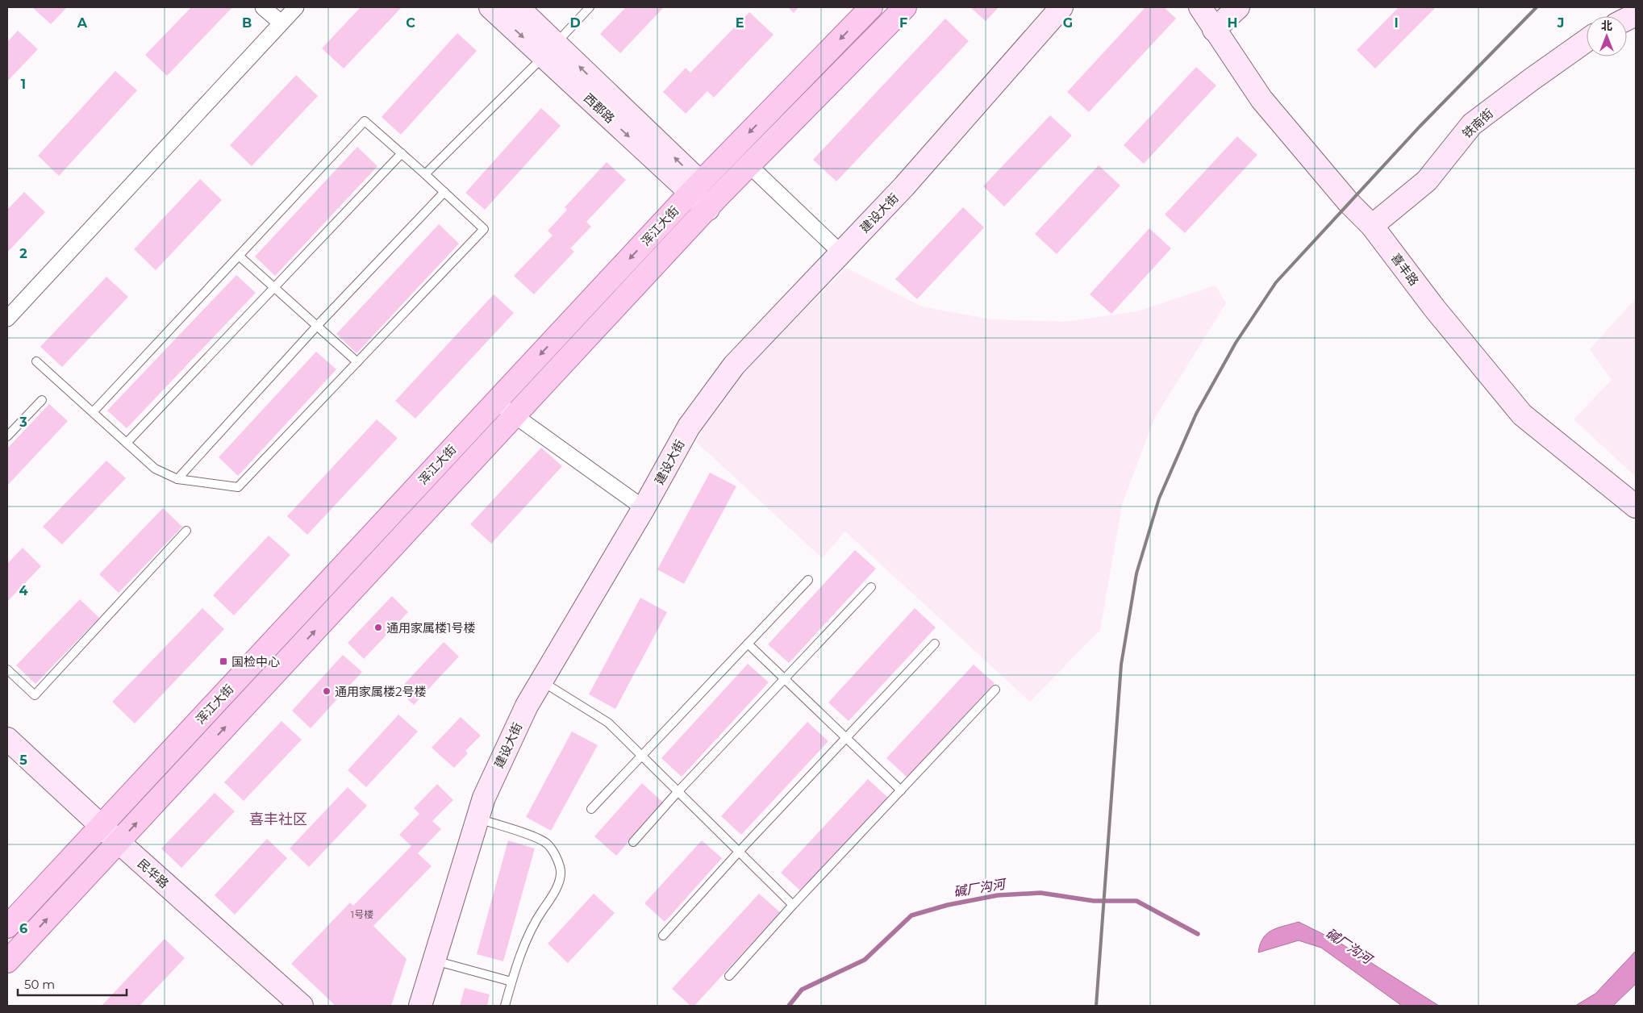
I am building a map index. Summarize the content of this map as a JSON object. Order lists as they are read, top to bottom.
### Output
{
  "streets": {
    "main road": ["浑江大街"],
    "street": [
      "西郡路",
      "铁南街",
      "建设大街",
      "喜丰路",
      "民华路"
    ]
  },
  "crossings": [
    ["西郡路", "浑江大街"],
    ["铁南街", "喜丰路"],
    ["浑江大街", "民华路"]
  ],
  "districts": ["喜丰社区"],
  "water": ["碱厂沟河"],
  "places": {
    "other": ["通用家属楼1号楼", "通用家属楼2号楼"],
    "transit": ["国检中心"]
  },
  "house_numbers": ["1号楼"],
  "scale_bar": "50 m",
  "north": "top",
  "grid": {
    "columns": [
      "A",
      "B",
      "C",
      "D",
      "E",
      "F",
      "G",
      "H",
      "I",
      "J"
    ],
    "rows": [
      "1",
      "2",
      "3",
      "4",
      "5",
      "6"
    ]
  }
}
